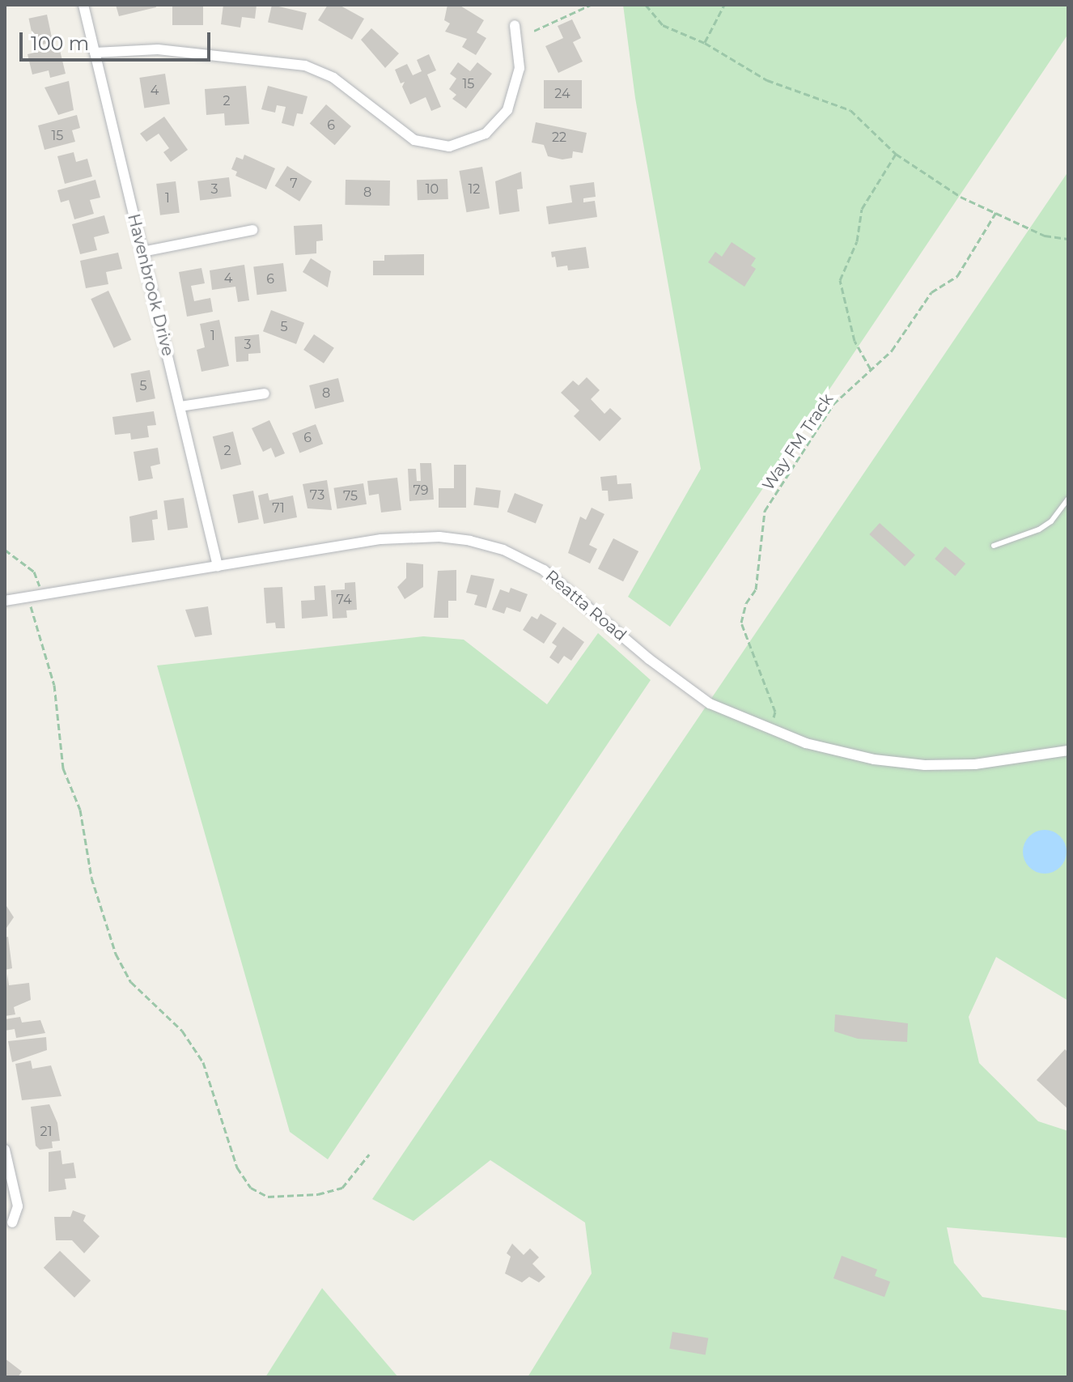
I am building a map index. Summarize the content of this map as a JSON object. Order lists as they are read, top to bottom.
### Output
{
  "streets": {
    "street": ["Havenbrook Drive", "Reatta Road"],
    "path": ["Way FM Track"]
  },
  "crossings": [
    ["Havenbrook Drive", "Reatta Road"],
    ["Way FM Track", "Reatta Road"]
  ],
  "house_numbers": [
    "15",
    "4",
    "24",
    "2",
    "6",
    "15",
    "22",
    "7",
    "3",
    "10",
    "12",
    "8",
    "1",
    "4",
    "6",
    "5",
    "1",
    "3",
    "5",
    "8",
    "6",
    "2",
    "79",
    "73",
    "75",
    "71",
    "74",
    "21"
  ],
  "scale_bar": "100 m"
}
